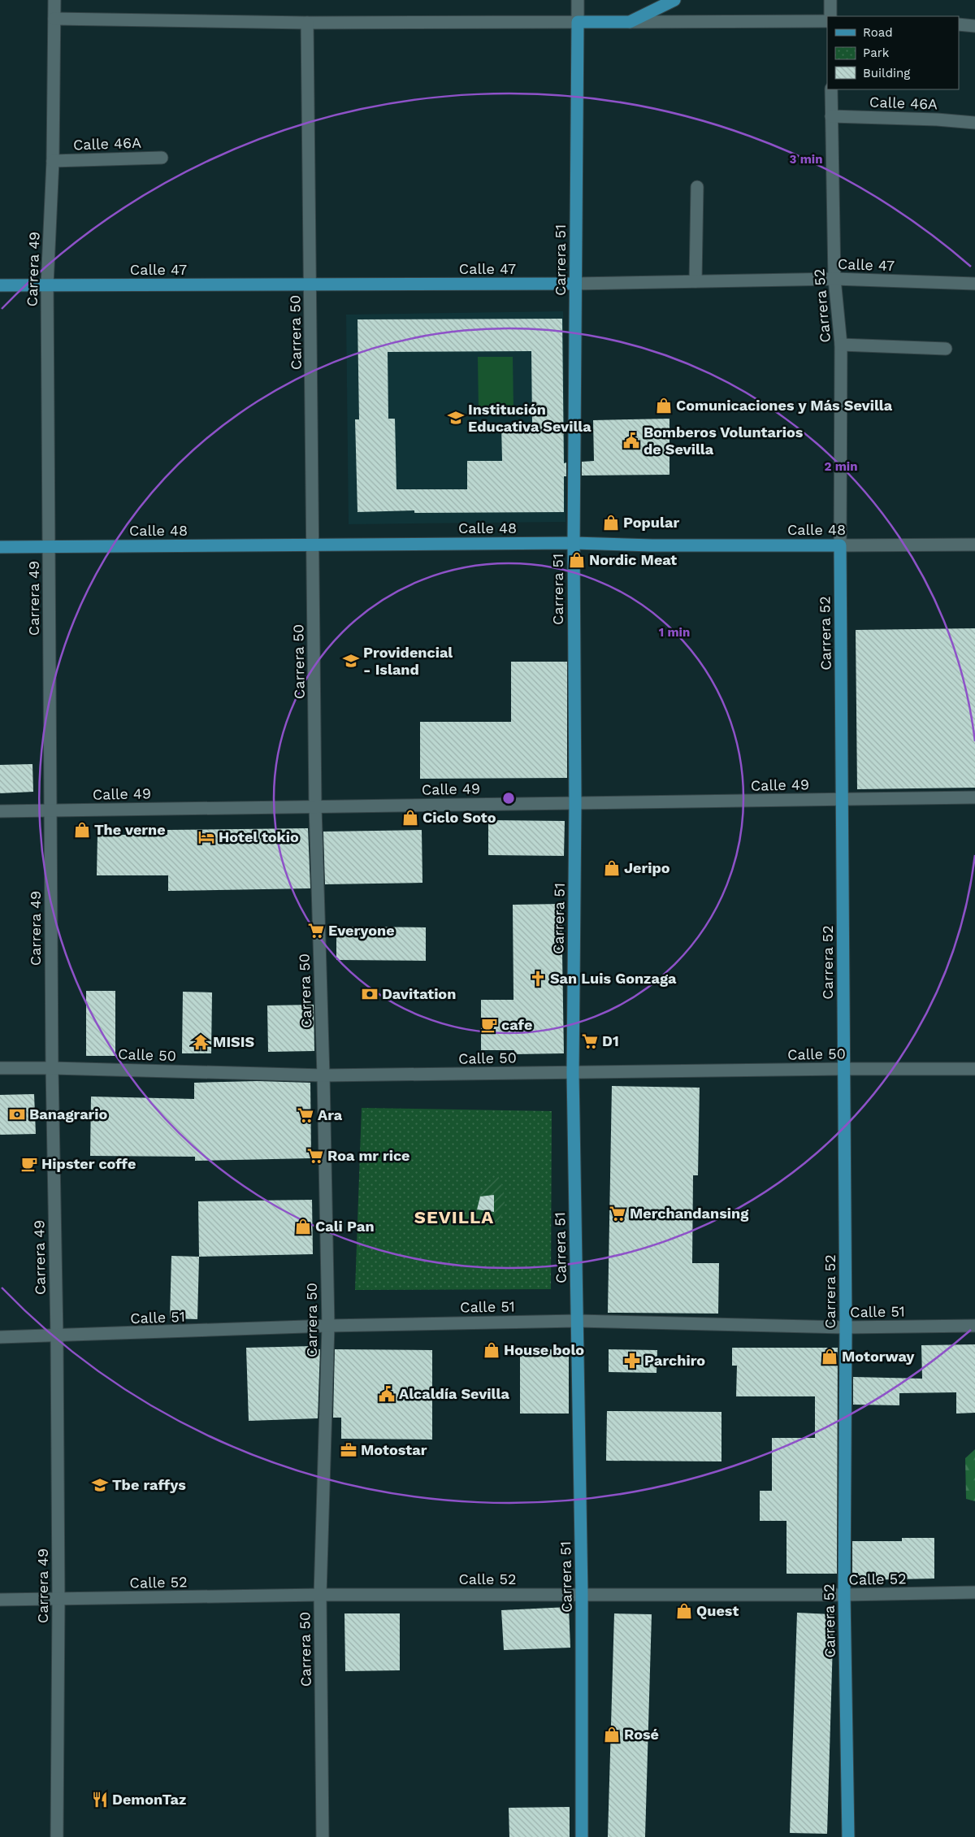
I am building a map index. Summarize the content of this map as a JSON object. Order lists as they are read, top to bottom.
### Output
{
  "streets": {
    "main road": [
      "Carrera 51",
      "Calle 47",
      "Carrera 52",
      "Calle 48"
    ],
    "street": [
      "Calle 46A",
      "Carrera 49",
      "Carrera 50",
      "Calle 49",
      "Calle 50",
      "Calle 51",
      "Calle 52"
    ]
  },
  "crossings": [
    ["Calle 46A", "Carrera 49"],
    ["Calle 46A", "Carrera 52"],
    ["Carrera 51", "Calle 47"],
    ["Carrera 51", "Calle 48"],
    ["Carrera 51", "Calle 49"],
    ["Carrera 51", "Calle 50"],
    ["Carrera 51", "Calle 51"],
    ["Carrera 51", "Calle 52"],
    ["Calle 47", "Carrera 49"],
    ["Calle 47", "Carrera 52"],
    ["Calle 47", "Carrera 50"],
    ["Carrera 49", "Calle 48"],
    ["Carrera 49", "Calle 49"],
    ["Carrera 49", "Calle 50"],
    ["Carrera 49", "Calle 51"],
    ["Carrera 49", "Calle 52"],
    ["Carrera 52", "Calle 48"],
    ["Carrera 52", "Calle 49"],
    ["Carrera 52", "Calle 50"],
    ["Carrera 52", "Calle 51"],
    ["Carrera 52", "Calle 52"],
    ["Carrera 50", "Calle 48"],
    ["Carrera 50", "Calle 49"],
    ["Carrera 50", "Calle 50"],
    ["Carrera 50", "Calle 51"],
    ["Carrera 50", "Calle 52"]
  ],
  "districts": ["SEVILLA"],
  "places": {
    "shop": [
      "Comunicaciones y Más Sevilla",
      "Popular",
      "Nordic Meat",
      "Ciclo Soto",
      "The verne",
      "Jeripo",
      "Cali Pan",
      "House bolo",
      "Motorway",
      "Quest",
      "Rosé"
    ],
    "school or university": ["Institución Educativa Sevilla", "Providencial - Island", "Tbe raffys"],
    "public building": ["Bomberos Voluntarios de Sevilla", "Alcaldía Sevilla"],
    "hotel": ["Hotel tokio"],
    "supermarket": [
      "Everyone",
      "D1",
      "Ara",
      "Roa mr rice",
      "Merchandansing"
    ],
    "church": ["San Luis Gonzaga"],
    "bank": ["Davitation", "Banagrario"],
    "cafe": ["cafe", "Hipster coffe"],
    "temple": ["MISIS"],
    "pharmacy": ["Parchiro"],
    "office": ["Motostar"],
    "restaurant": ["DemonTaz"]
  },
  "legend": ["Road", "Park", "Building"],
  "rings": ["3 min", "2 min", "1 min"]
}
